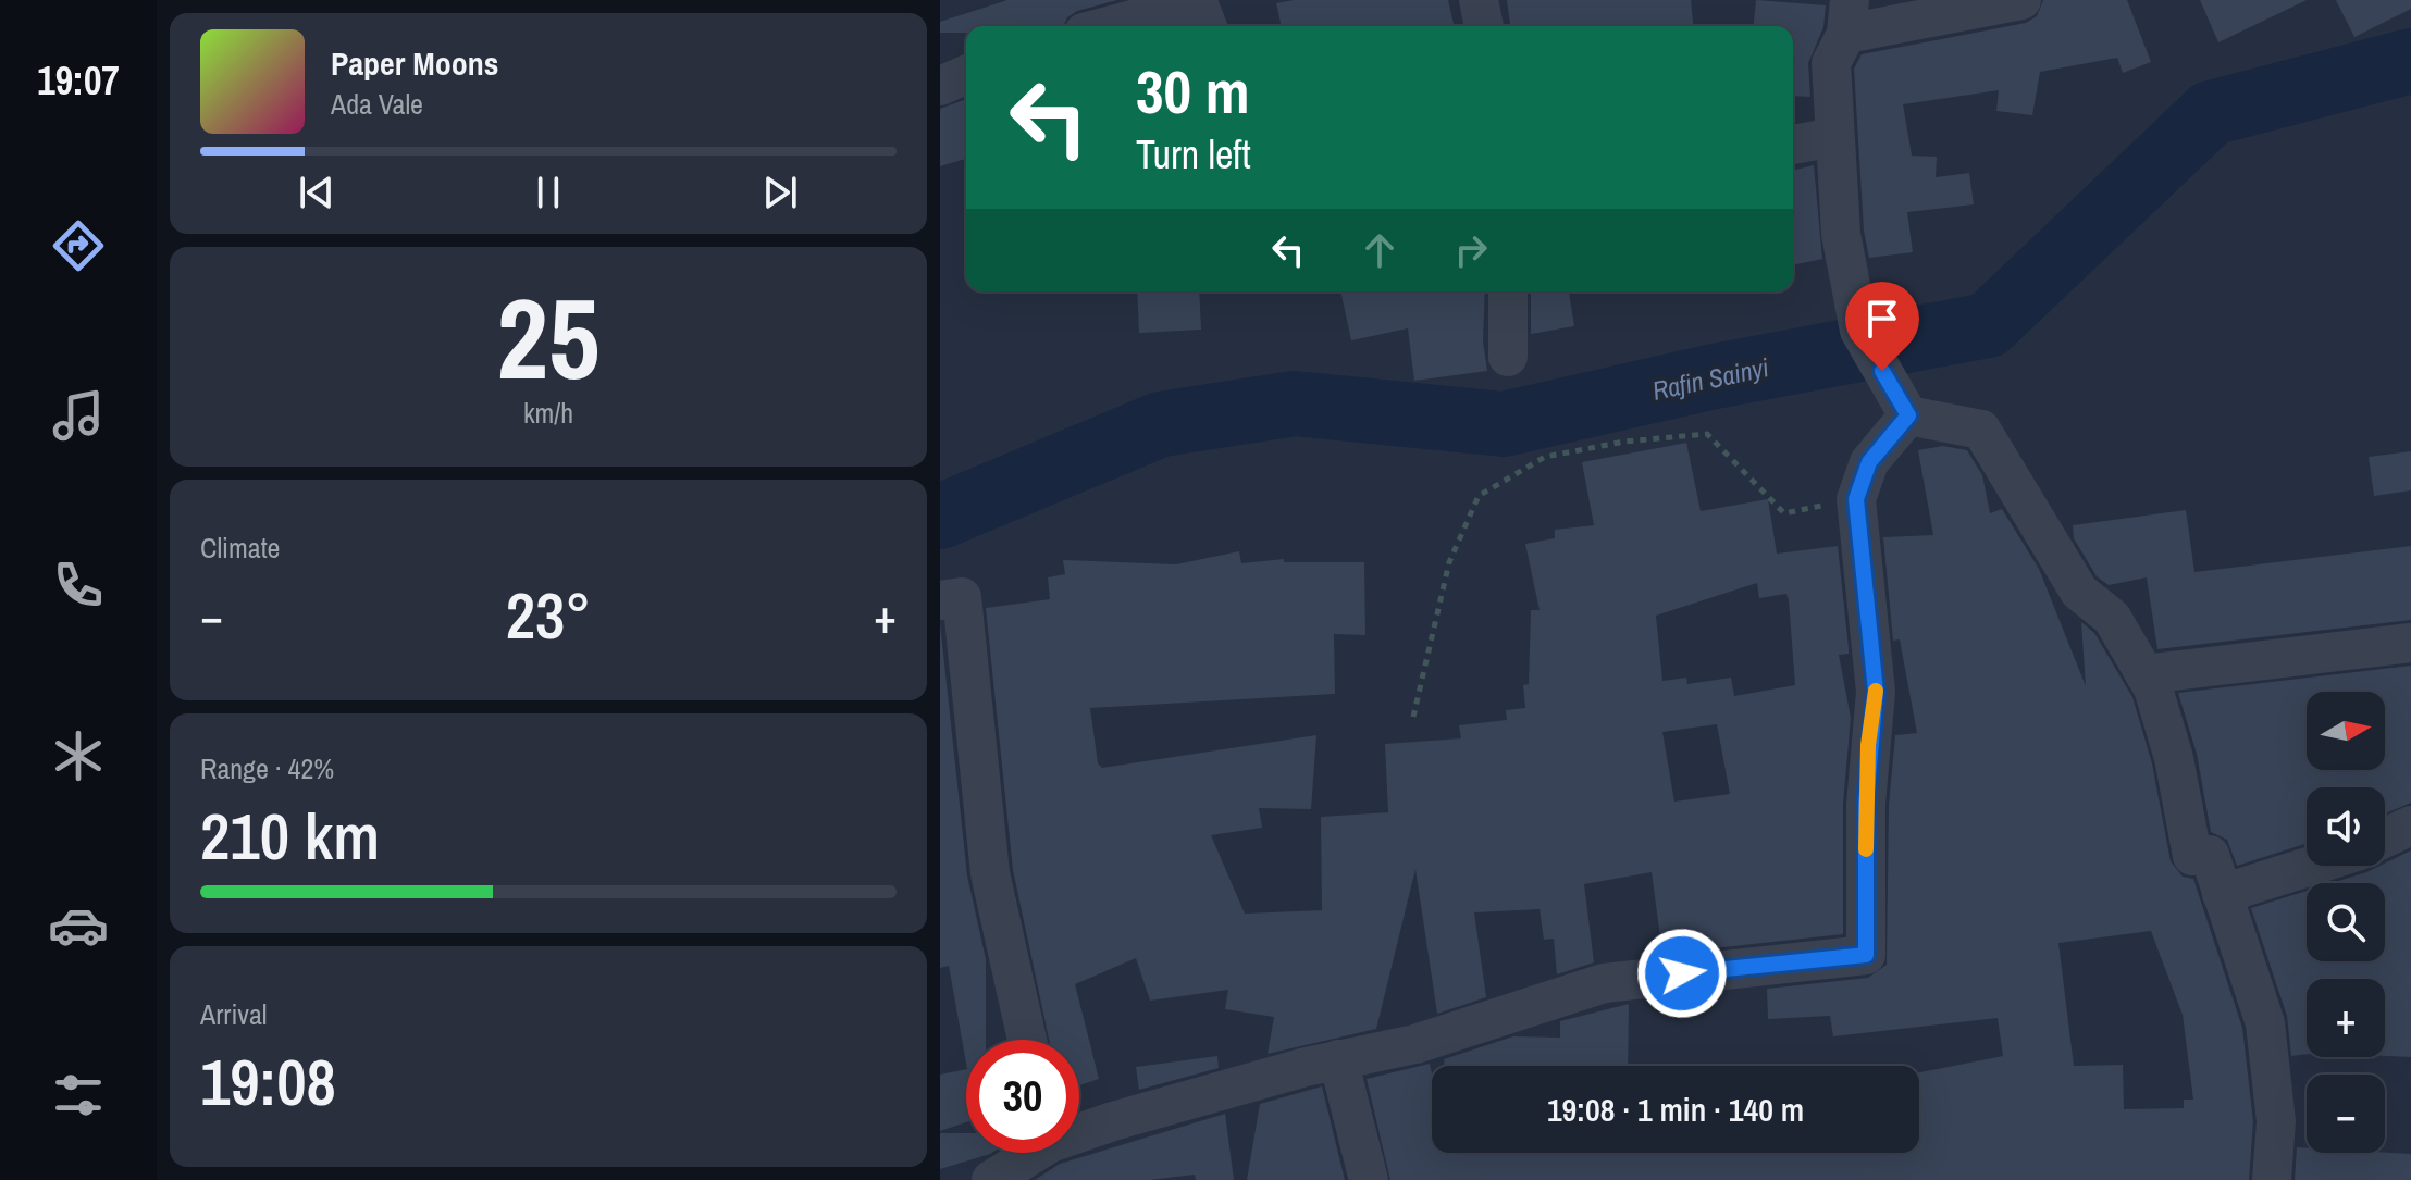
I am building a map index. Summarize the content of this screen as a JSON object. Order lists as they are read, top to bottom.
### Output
{
  "water": ["Rafin Sainyi"],
  "north": "right",
  "page": {
    "tabs": "19:07",
    "turn": ["30 m", "Turn left"],
    "song": ["Paper Moons", "Ada Vale"],
    "tile": [
      ["25", "km/h"],
      "Climate",
      ["Range · 42%", "210 km"],
      ["Arrival", "19:08"]
    ],
    "heat": ["−", "23°", "+"],
    "map_buttons": ["+", "−"],
    "limit": "30",
    "trip": "19:08 · 1 min · 140 m"
  }
}
